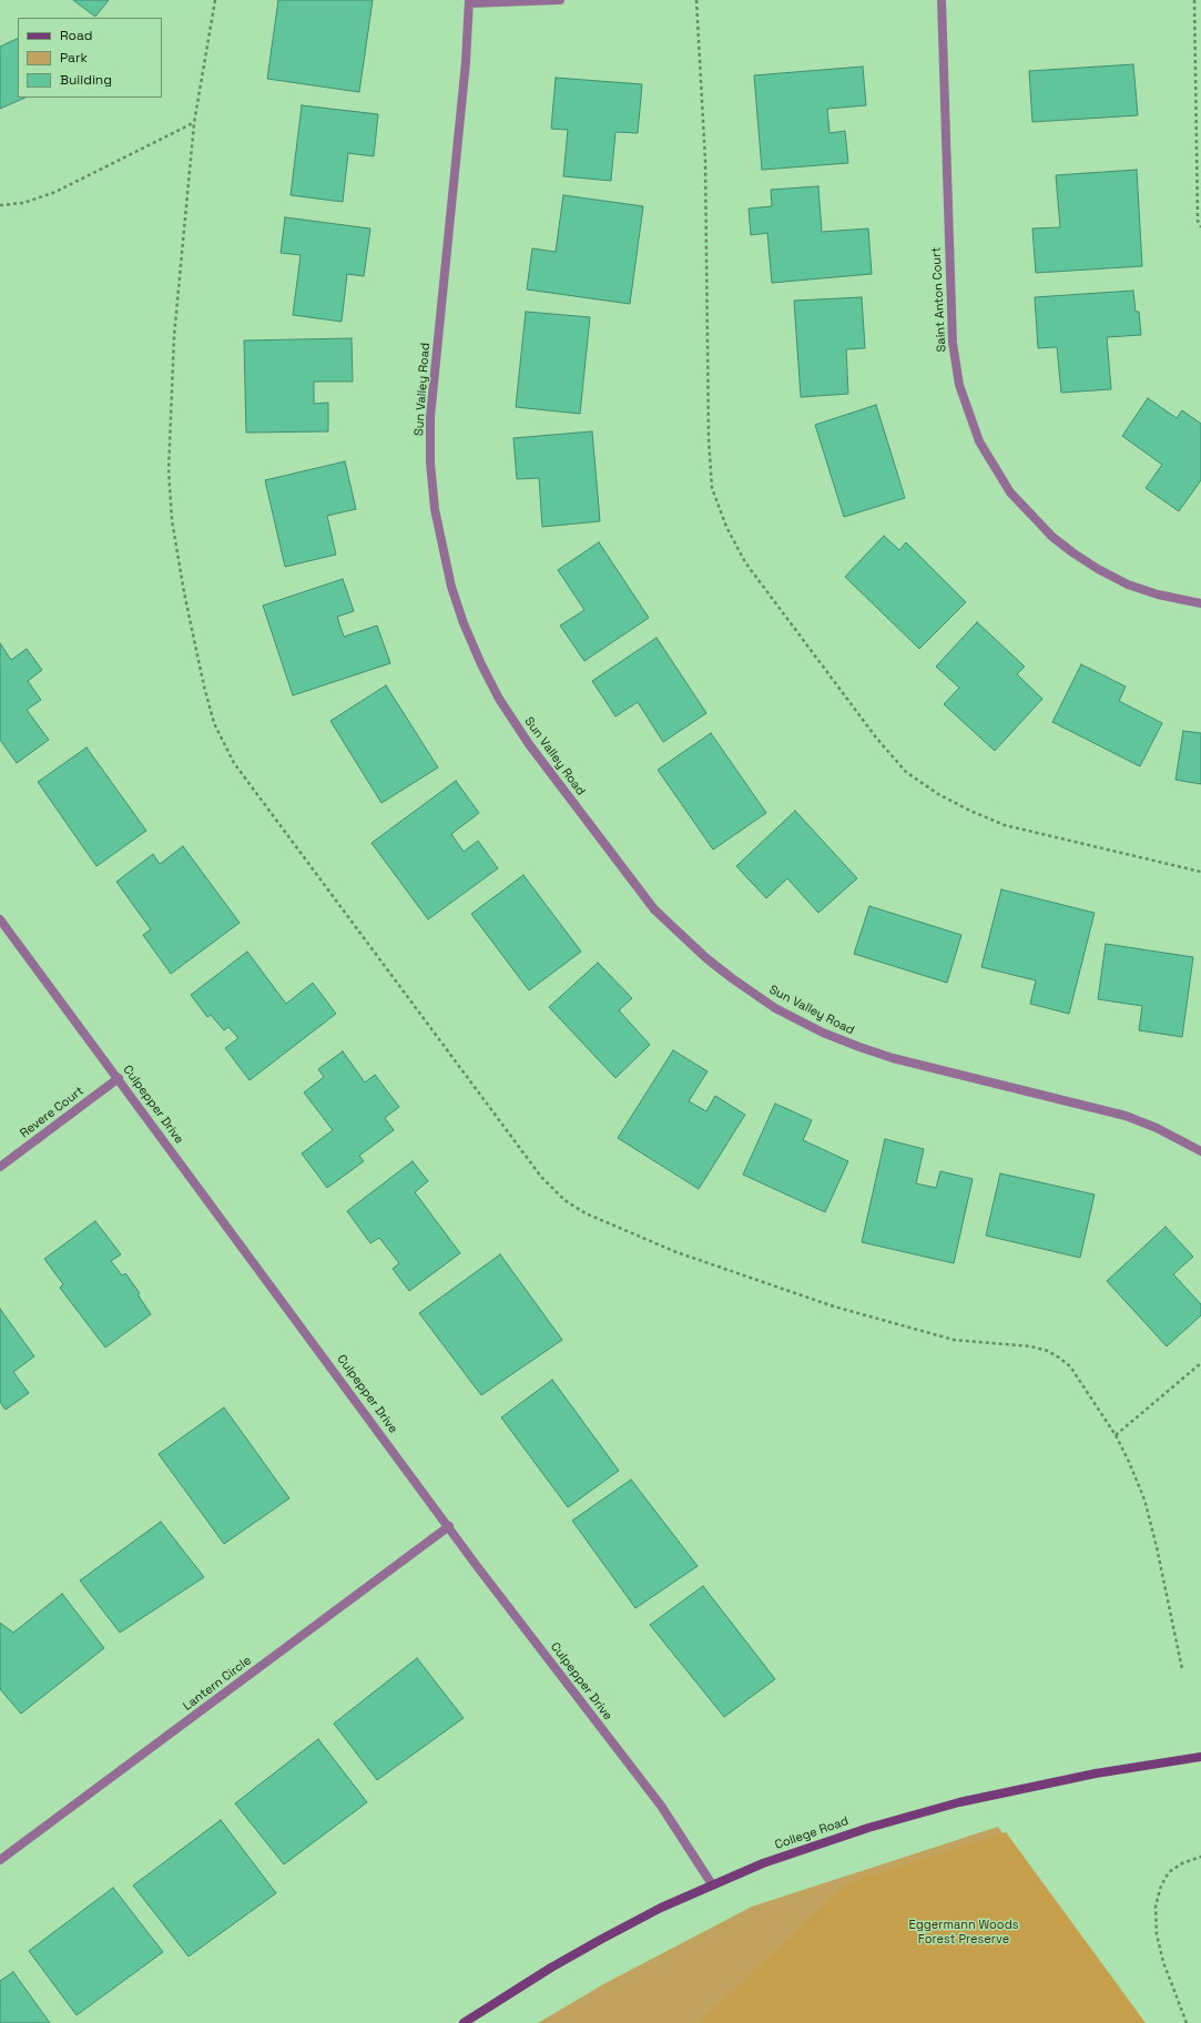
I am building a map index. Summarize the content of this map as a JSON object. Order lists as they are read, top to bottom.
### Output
{
  "streets": {
    "main road": ["College Road"],
    "street": [
      "Saint Anton Court",
      "Sun Valley Road",
      "Culpepper Drive",
      "Revere Court",
      "Lantern Circle"
    ]
  },
  "crossings": [
    ["Culpepper Drive", "Revere Court"],
    ["Culpepper Drive", "Lantern Circle"],
    ["Culpepper Drive", "College Road"]
  ],
  "parks": ["Eggermann Woods Forest Preserve"],
  "legend": ["Road", "Park", "Building"]
}
